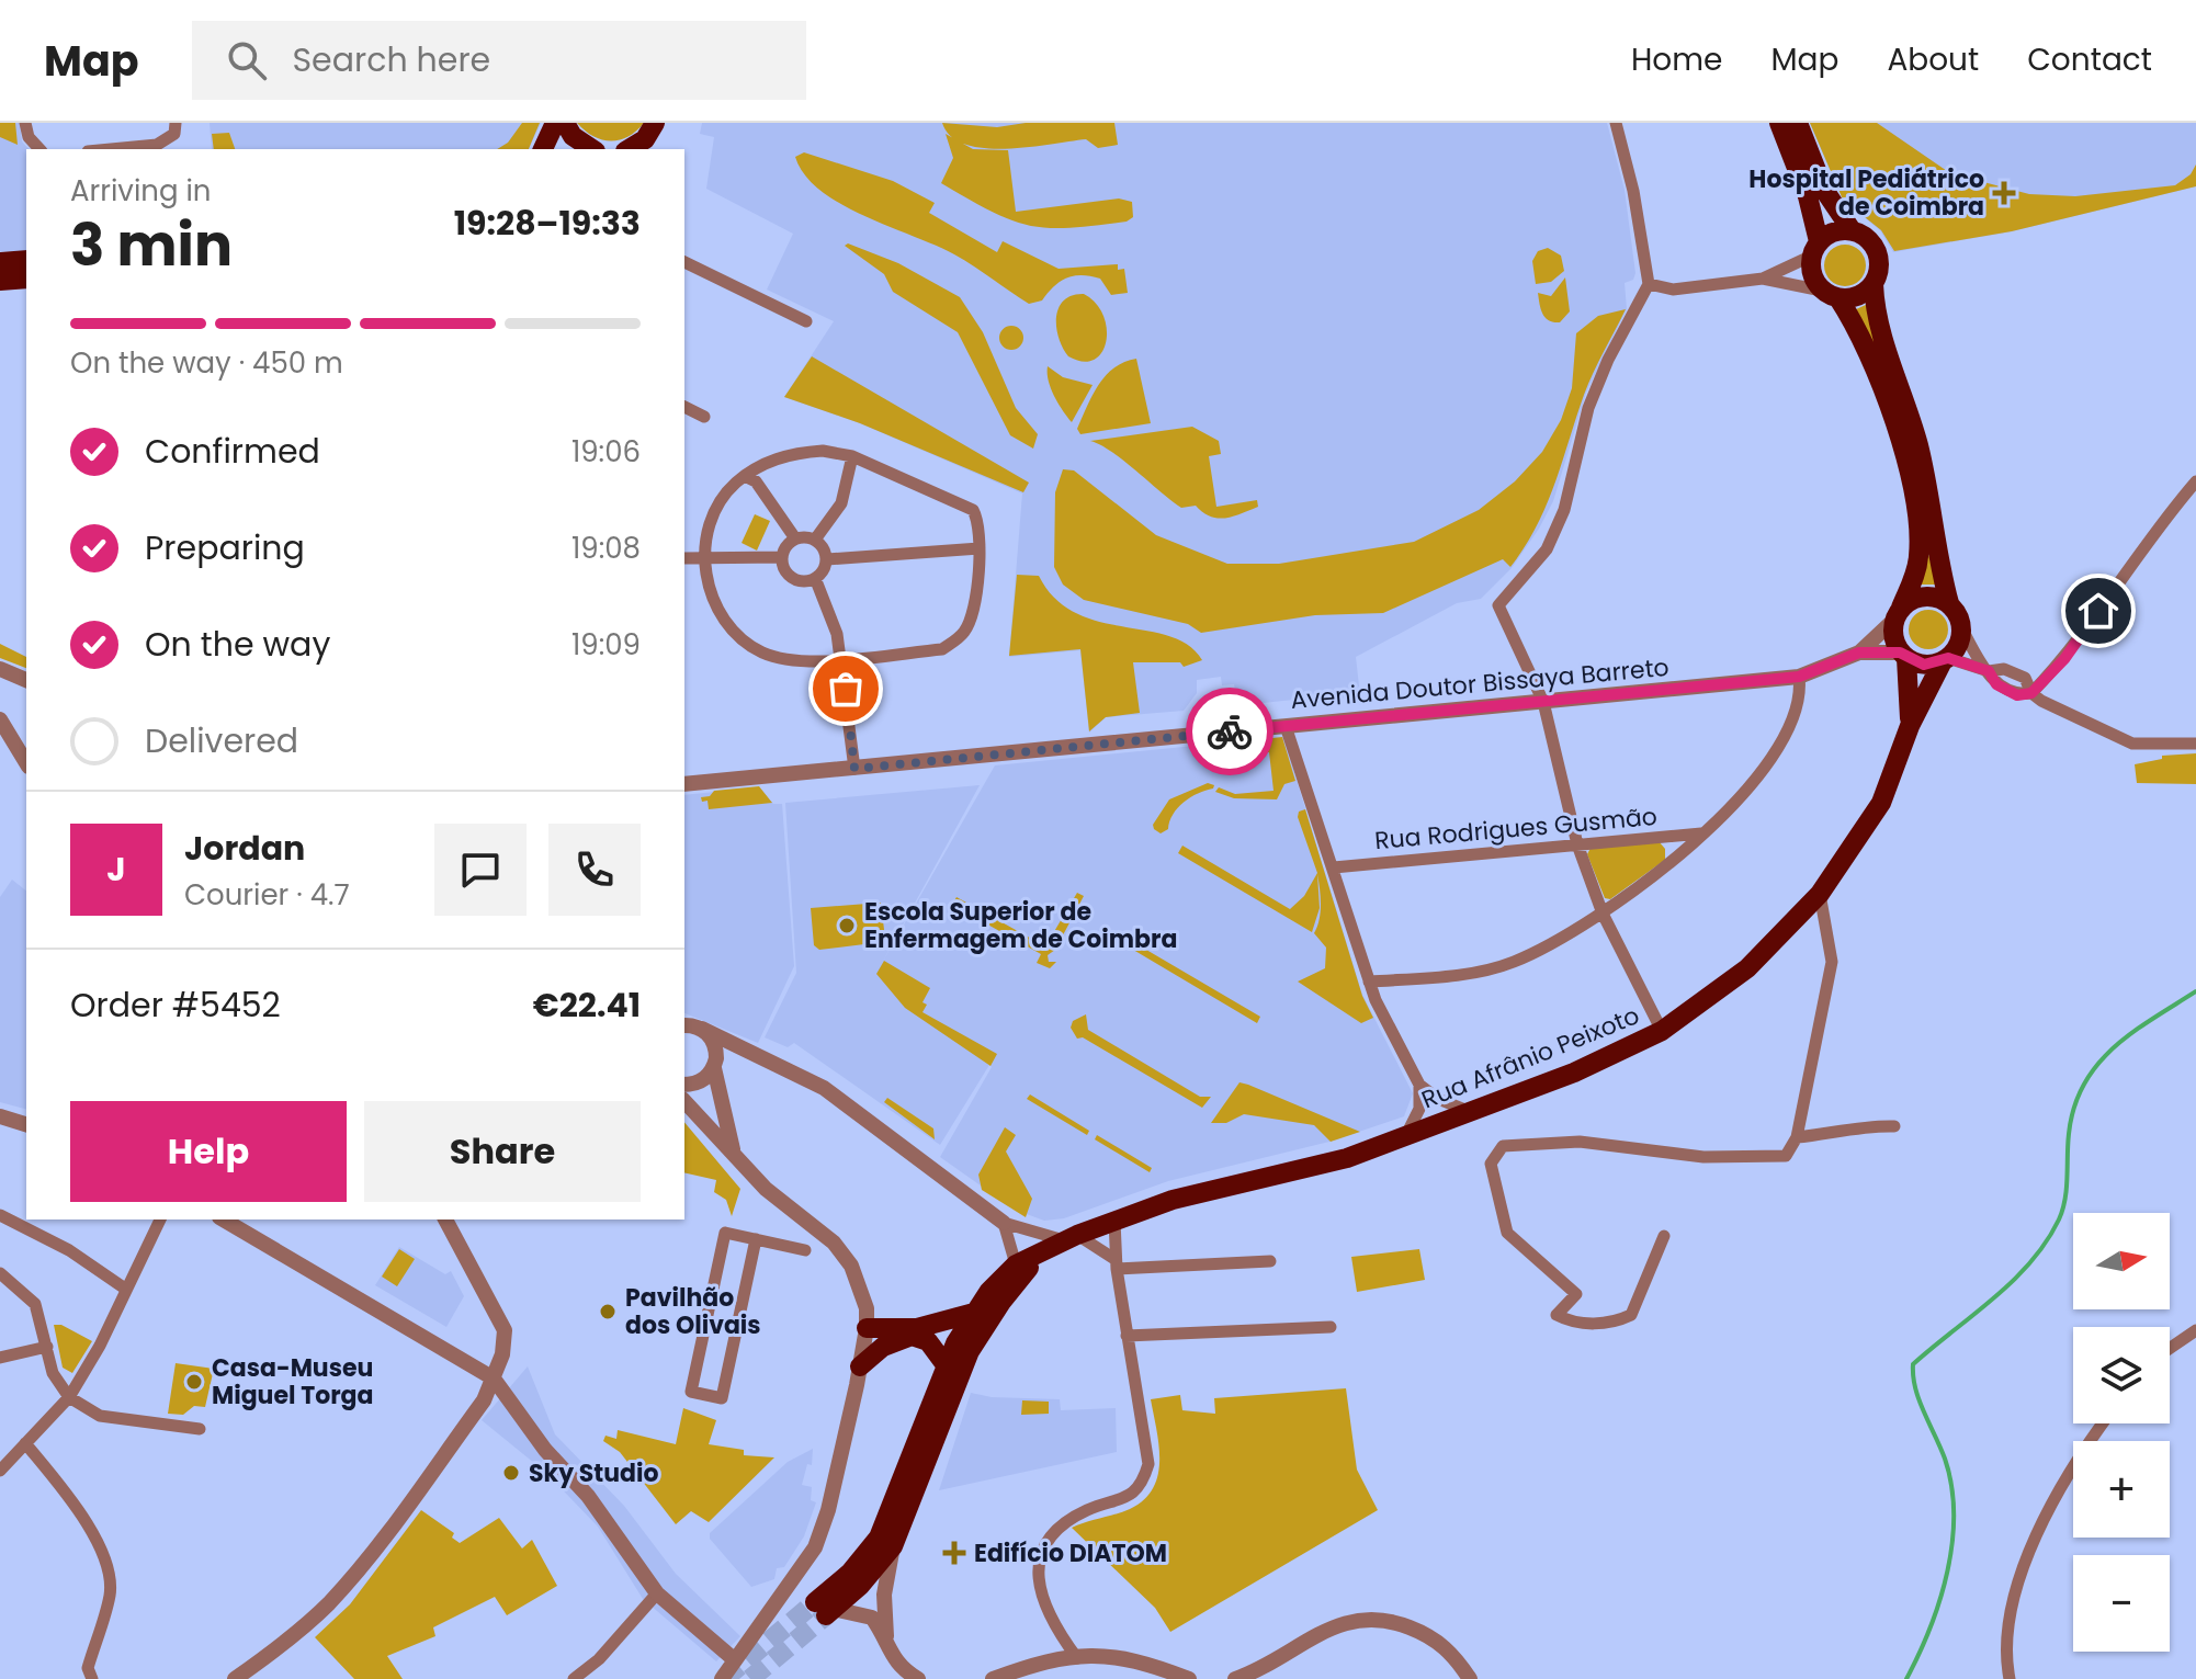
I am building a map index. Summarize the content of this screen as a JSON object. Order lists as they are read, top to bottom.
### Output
{
  "streets": {
    "main road": ["Rua Afrânio Peixoto"],
    "street": ["Avenida Doutor Bissaya Barreto", "Rua Rodrigues Gusmão"]
  },
  "crossings": [
    ["Avenida Doutor Bissaya Barreto", "Rua Afrânio Peixoto"]
  ],
  "places": {
    "health": ["Hospital Pediátrico de Coimbra", "Edifício DIATOM"],
    "other": [
      "Escola Superior de Enfermagem de Coimbra",
      "Pavilhão dos Olivais",
      "Casa-Museu Miguel Torga",
      "Sky Studio"
    ]
  },
  "north": "right",
  "page": {
    "header": "Map",
    "search": "Search here",
    "nav": [
      "Home",
      "Map",
      "About",
      "Contact"
    ],
    "heading": ["3 min", "Arriving in", "19:28–19:33"],
    "panel": [
      "Jordan",
      "Courier · 4.7",
      "Order #5452",
      "€22.41"
    ],
    "bar": "On the way · 450 m",
    "list": [
      ["Confirmed", "19:06"],
      ["Preparing", "19:08"],
      ["On the way", "19:09"],
      "Delivered"
    ],
    "round": "J",
    "buttons": ["Help", "Share"],
    "map_buttons": ["+", "−"]
  }
}
